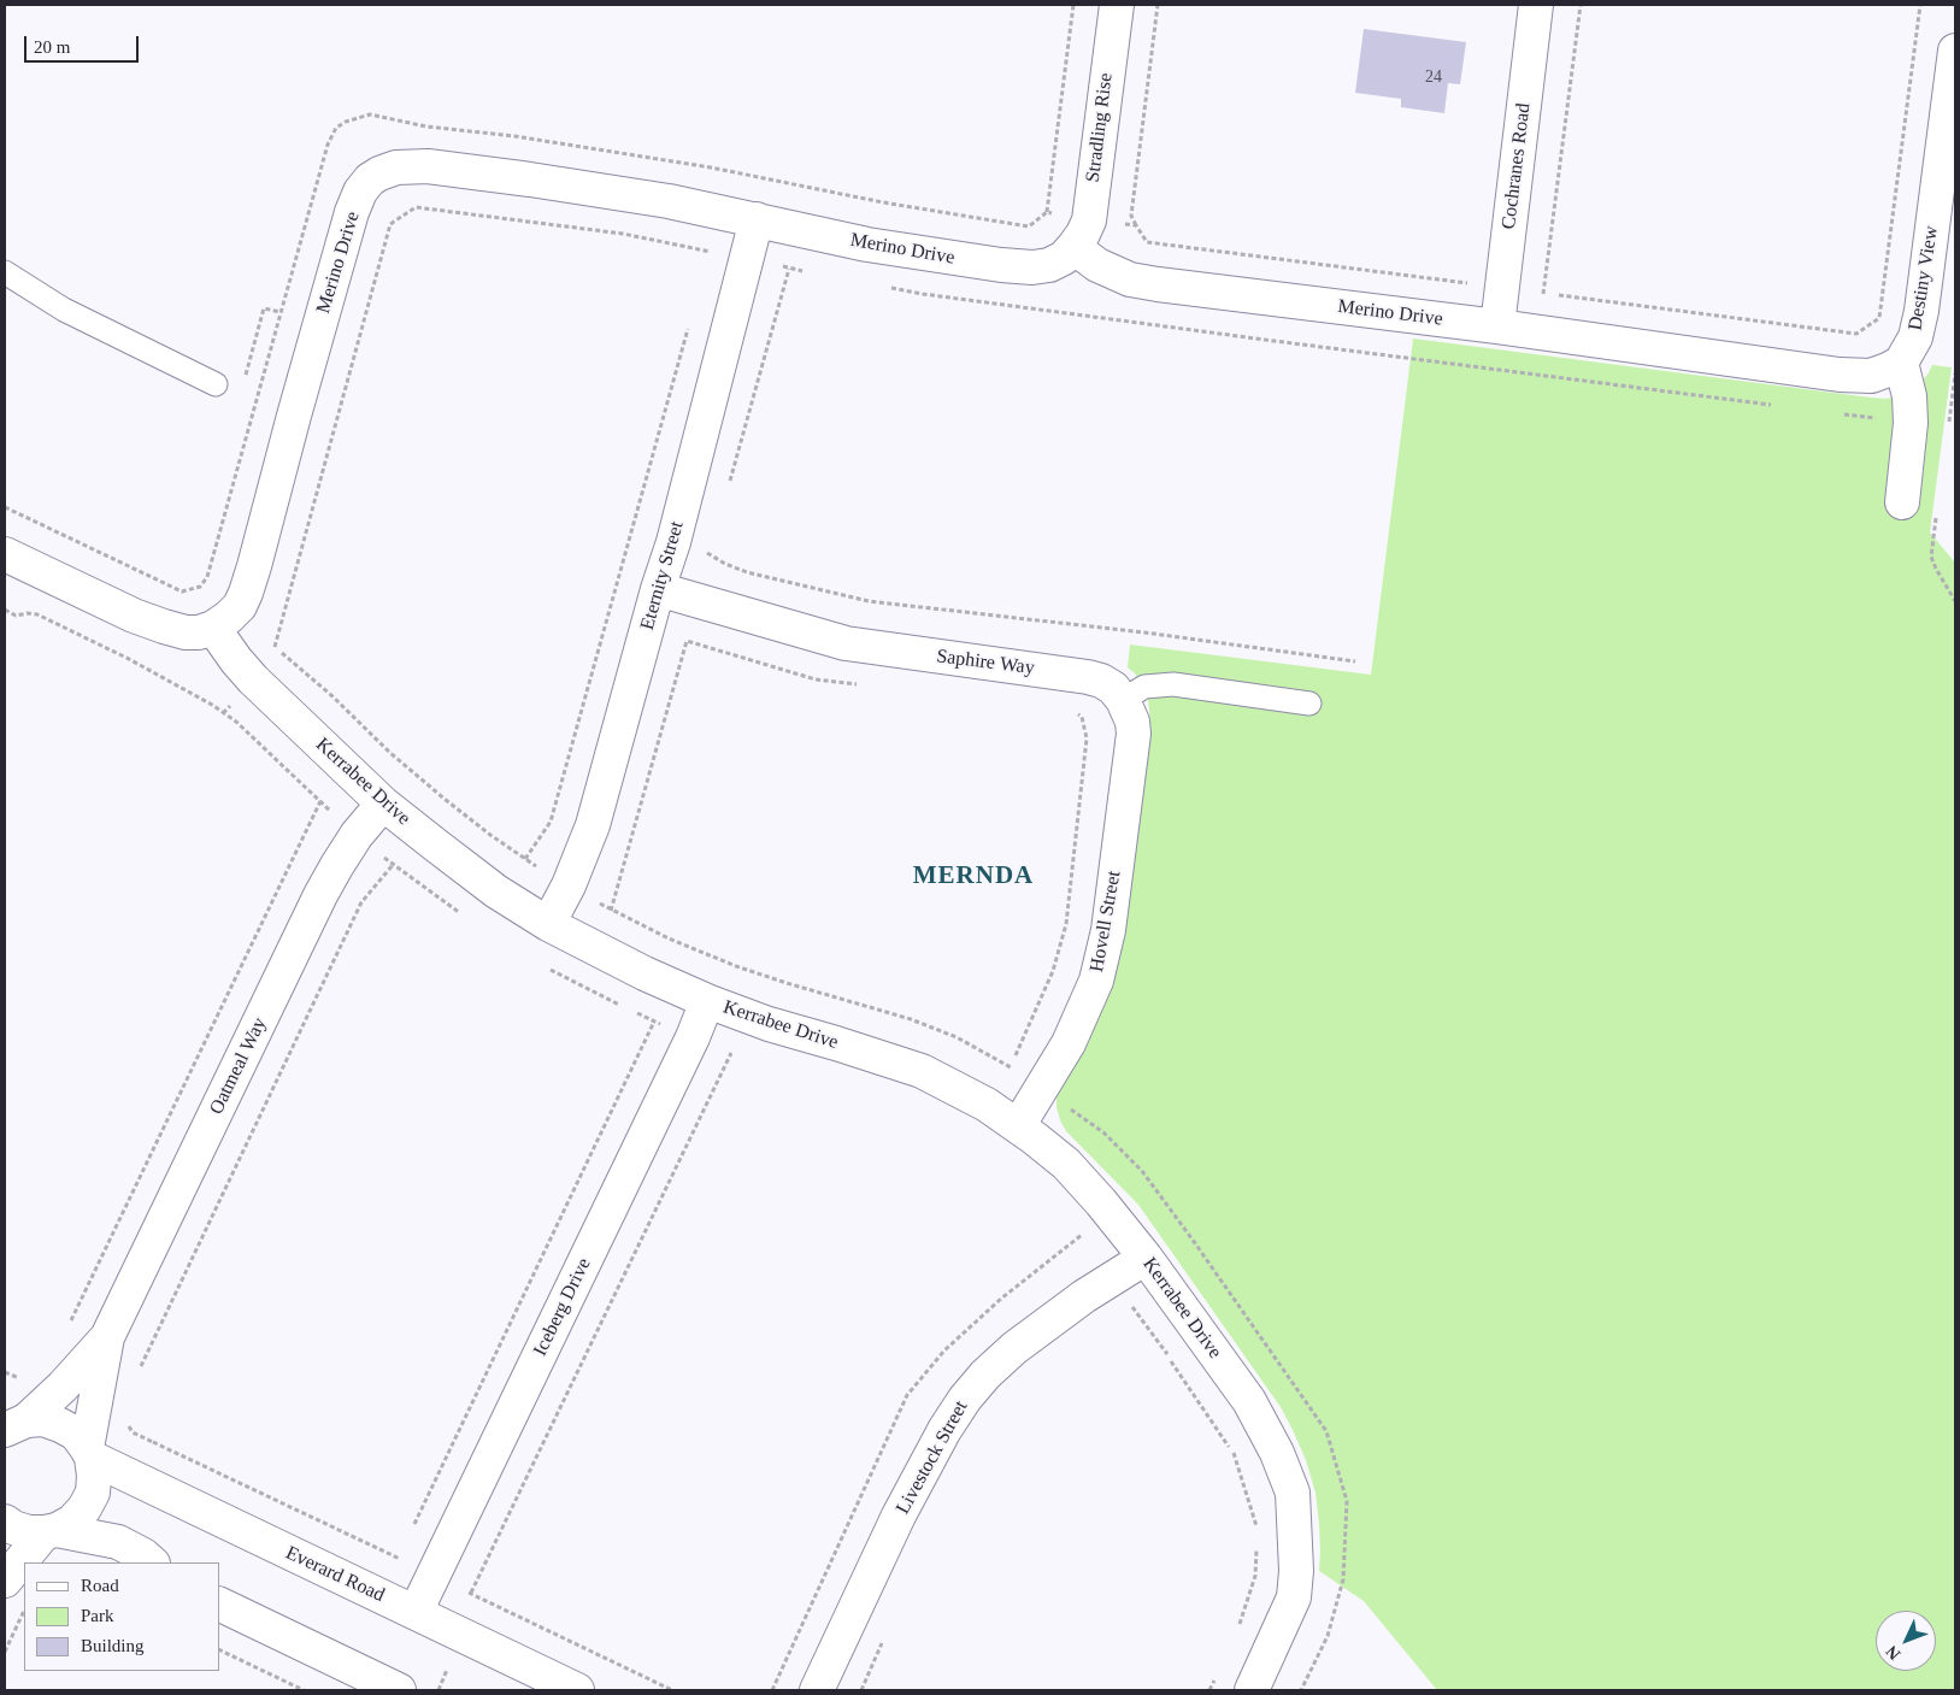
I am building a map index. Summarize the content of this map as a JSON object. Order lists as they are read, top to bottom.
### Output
{
  "streets": {
    "street": [
      "Stradling Rise",
      "Cochranes Road",
      "Merino Drive",
      "Destiny View",
      "Eternity Street",
      "Saphire Way",
      "Kerrabee Drive",
      "Hovell Street",
      "Oatmeal Way",
      "Iceberg Drive",
      "Livestock Street",
      "Everard Road"
    ]
  },
  "crossings": [
    ["Stradling Rise", "Merino Drive"],
    ["Cochranes Road", "Merino Drive"],
    ["Merino Drive", "Destiny View"],
    ["Merino Drive", "Eternity Street"],
    ["Merino Drive", "Kerrabee Drive"],
    ["Eternity Street", "Saphire Way"],
    ["Eternity Street", "Kerrabee Drive"],
    ["Saphire Way", "Hovell Street"],
    ["Kerrabee Drive", "Hovell Street"],
    ["Kerrabee Drive", "Oatmeal Way"],
    ["Kerrabee Drive", "Iceberg Drive"],
    ["Kerrabee Drive", "Livestock Street"],
    ["Oatmeal Way", "Everard Road"],
    ["Iceberg Drive", "Everard Road"]
  ],
  "districts": ["MERNDA"],
  "house_numbers": ["24"],
  "legend": ["Road", "Park", "Building"],
  "scale_bar": "20 m",
  "north": "bottom left"
}
